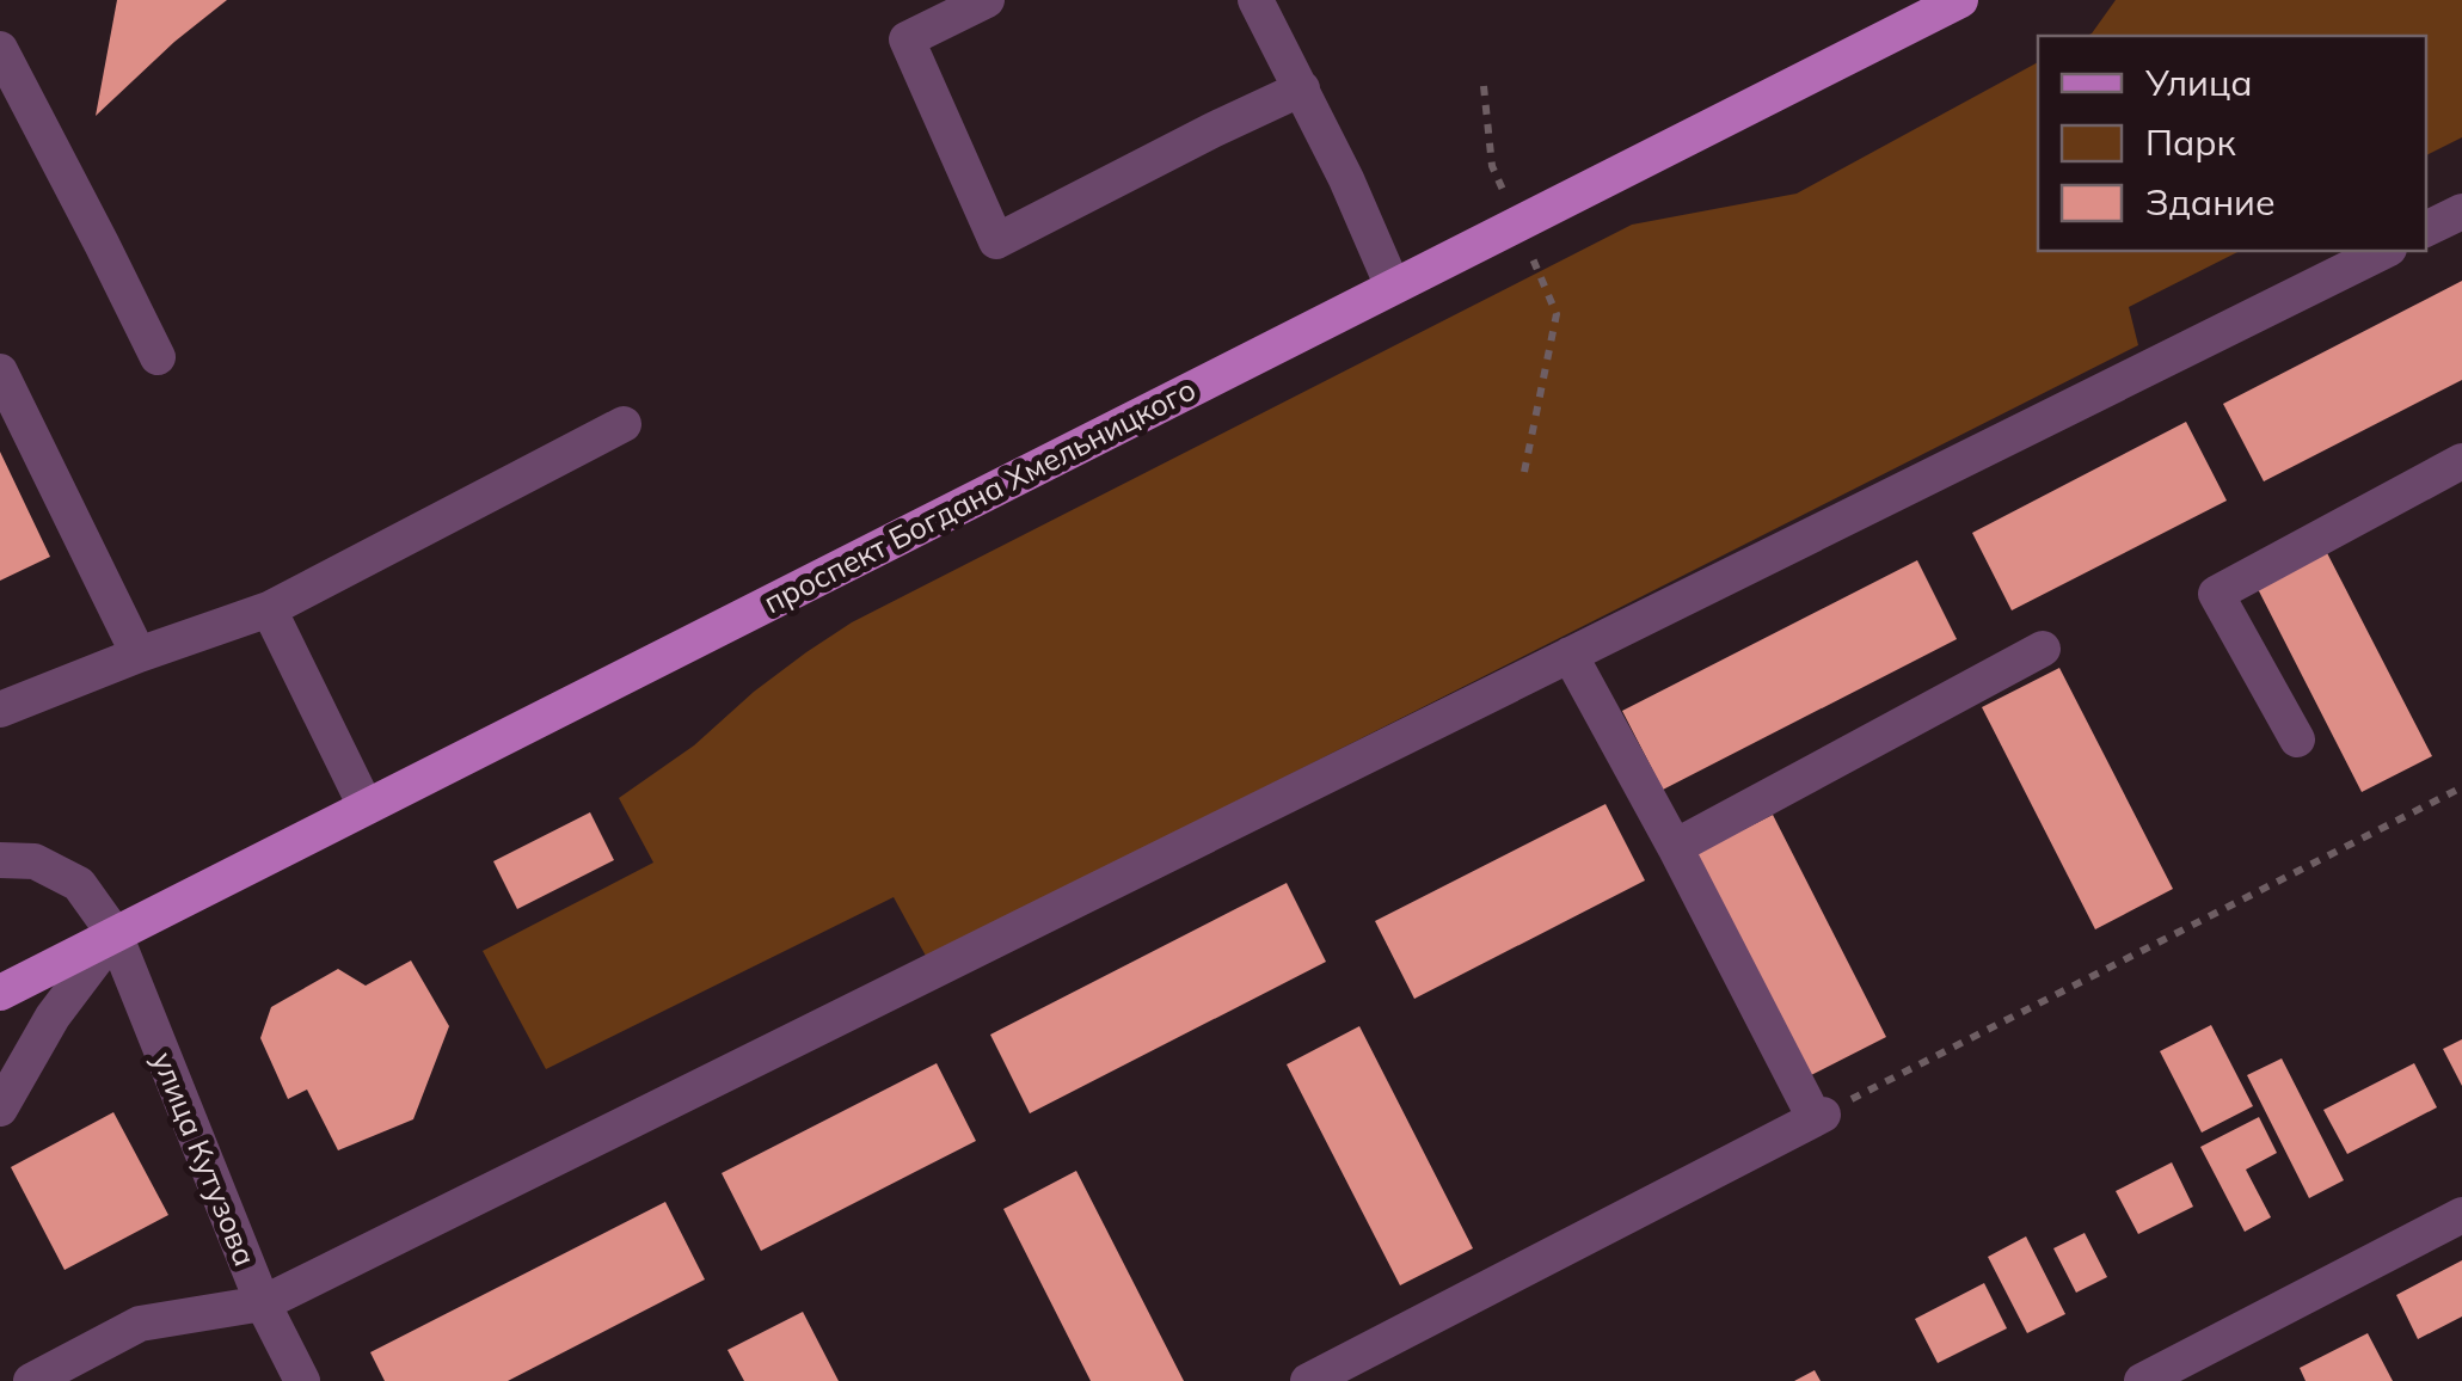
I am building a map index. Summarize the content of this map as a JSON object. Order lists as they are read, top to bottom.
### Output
{
  "streets": {
    "main road": ["проспект Богдана Хмельницкого"],
    "street": ["улица Кутузова"]
  },
  "crossings": [
    ["проспект Богдана Хмельницкого", "улица Кутузова"]
  ],
  "legend": ["Улица", "Парк", "Здание"]
}
